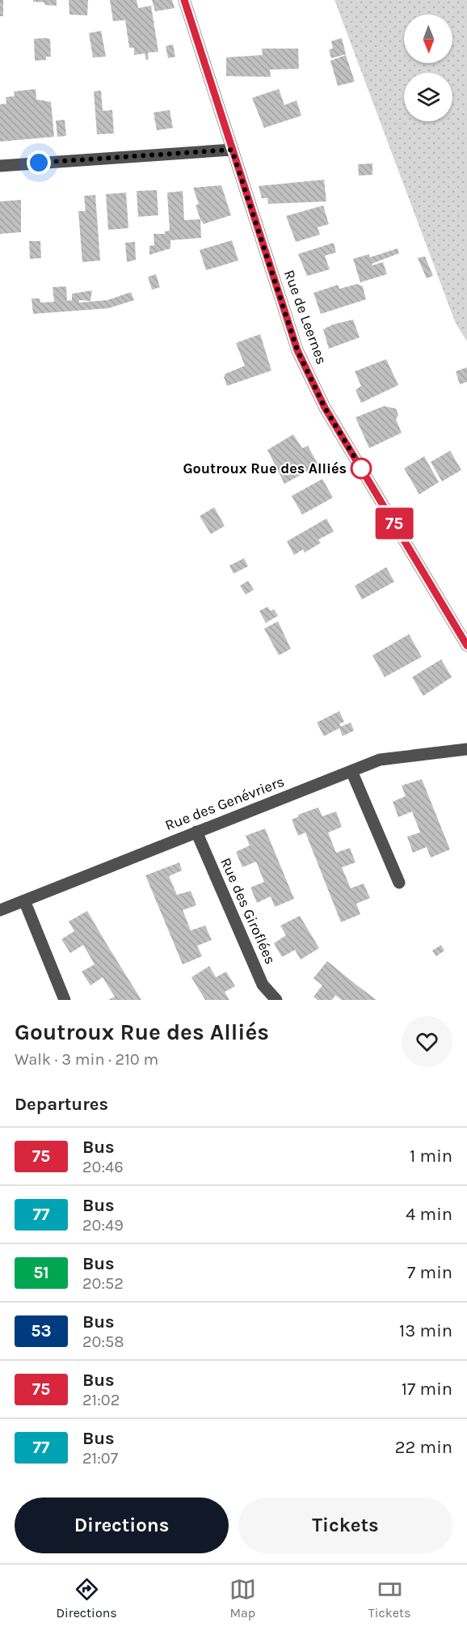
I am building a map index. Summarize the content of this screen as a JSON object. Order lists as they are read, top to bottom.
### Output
{
  "streets": {
    "street": ["Rue de Leernes", "Rue des Genévriers", "Rue des Giroflées"]
  },
  "crossings": [
    ["Rue des Genévriers", "Rue des Giroflées"]
  ],
  "places": ["Goutroux Rue des Alliés"],
  "lines": ["bus line 75"],
  "north": "bottom",
  "page": {
    "on_map": "75",
    "heading": [
      ["Goutroux Rue des Alliés", "Walk · 3 min · 210 m"],
      "Departures"
    ],
    "list": [
      {
        "mark": "75",
        "name": "Bus",
        "note": "20:46",
        "value": "1 min"
      },
      {
        "mark": "77",
        "name": "Bus",
        "note": "20:49",
        "value": "4 min"
      },
      {
        "mark": "51",
        "name": "Bus",
        "note": "20:52",
        "value": "7 min"
      },
      {
        "mark": "53",
        "name": "Bus",
        "note": "20:58",
        "value": "13 min"
      },
      {
        "mark": "75",
        "name": "Bus",
        "note": "21:02",
        "value": "17 min"
      },
      {
        "mark": "77",
        "name": "Bus",
        "note": "21:07",
        "value": "22 min"
      }
    ],
    "buttons": ["Directions", "Tickets"],
    "tabs": ["Directions", "Map", "Tickets"]
  }
}
